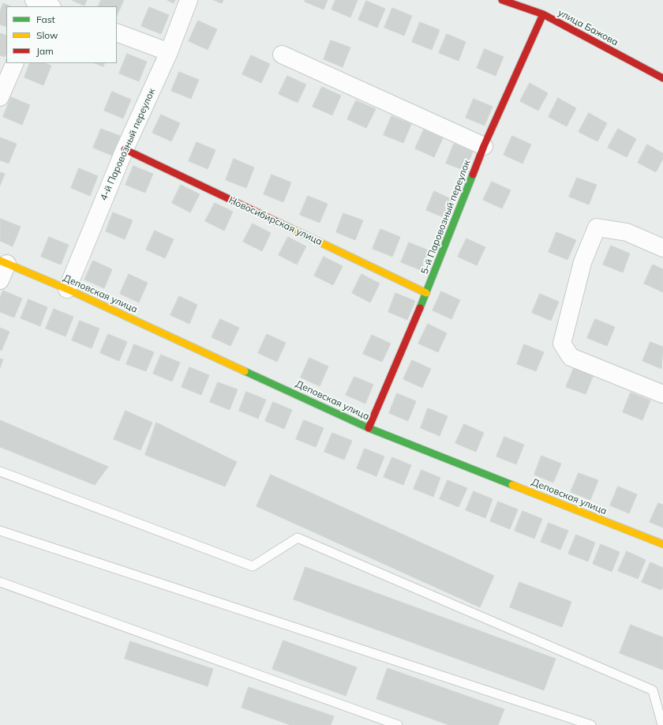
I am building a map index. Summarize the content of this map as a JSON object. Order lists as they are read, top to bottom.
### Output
{
  "streets": {
    "main road": [
      "улица Бажова",
      "5-й Паровозный переулок",
      "Новосибирская улица",
      "Деповская улица"
    ],
    "street": ["4-й Паровозный переулок"]
  },
  "crossings": [
    ["улица Бажова", "5-й Паровозный переулок"],
    ["4-й Паровозный переулок", "Новосибирская улица"],
    ["4-й Паровозный переулок", "Деповская улица"],
    ["5-й Паровозный переулок", "Новосибирская улица"],
    ["5-й Паровозный переулок", "Деповская улица"]
  ],
  "legend": ["Fast", "Slow", "Jam"]
}
